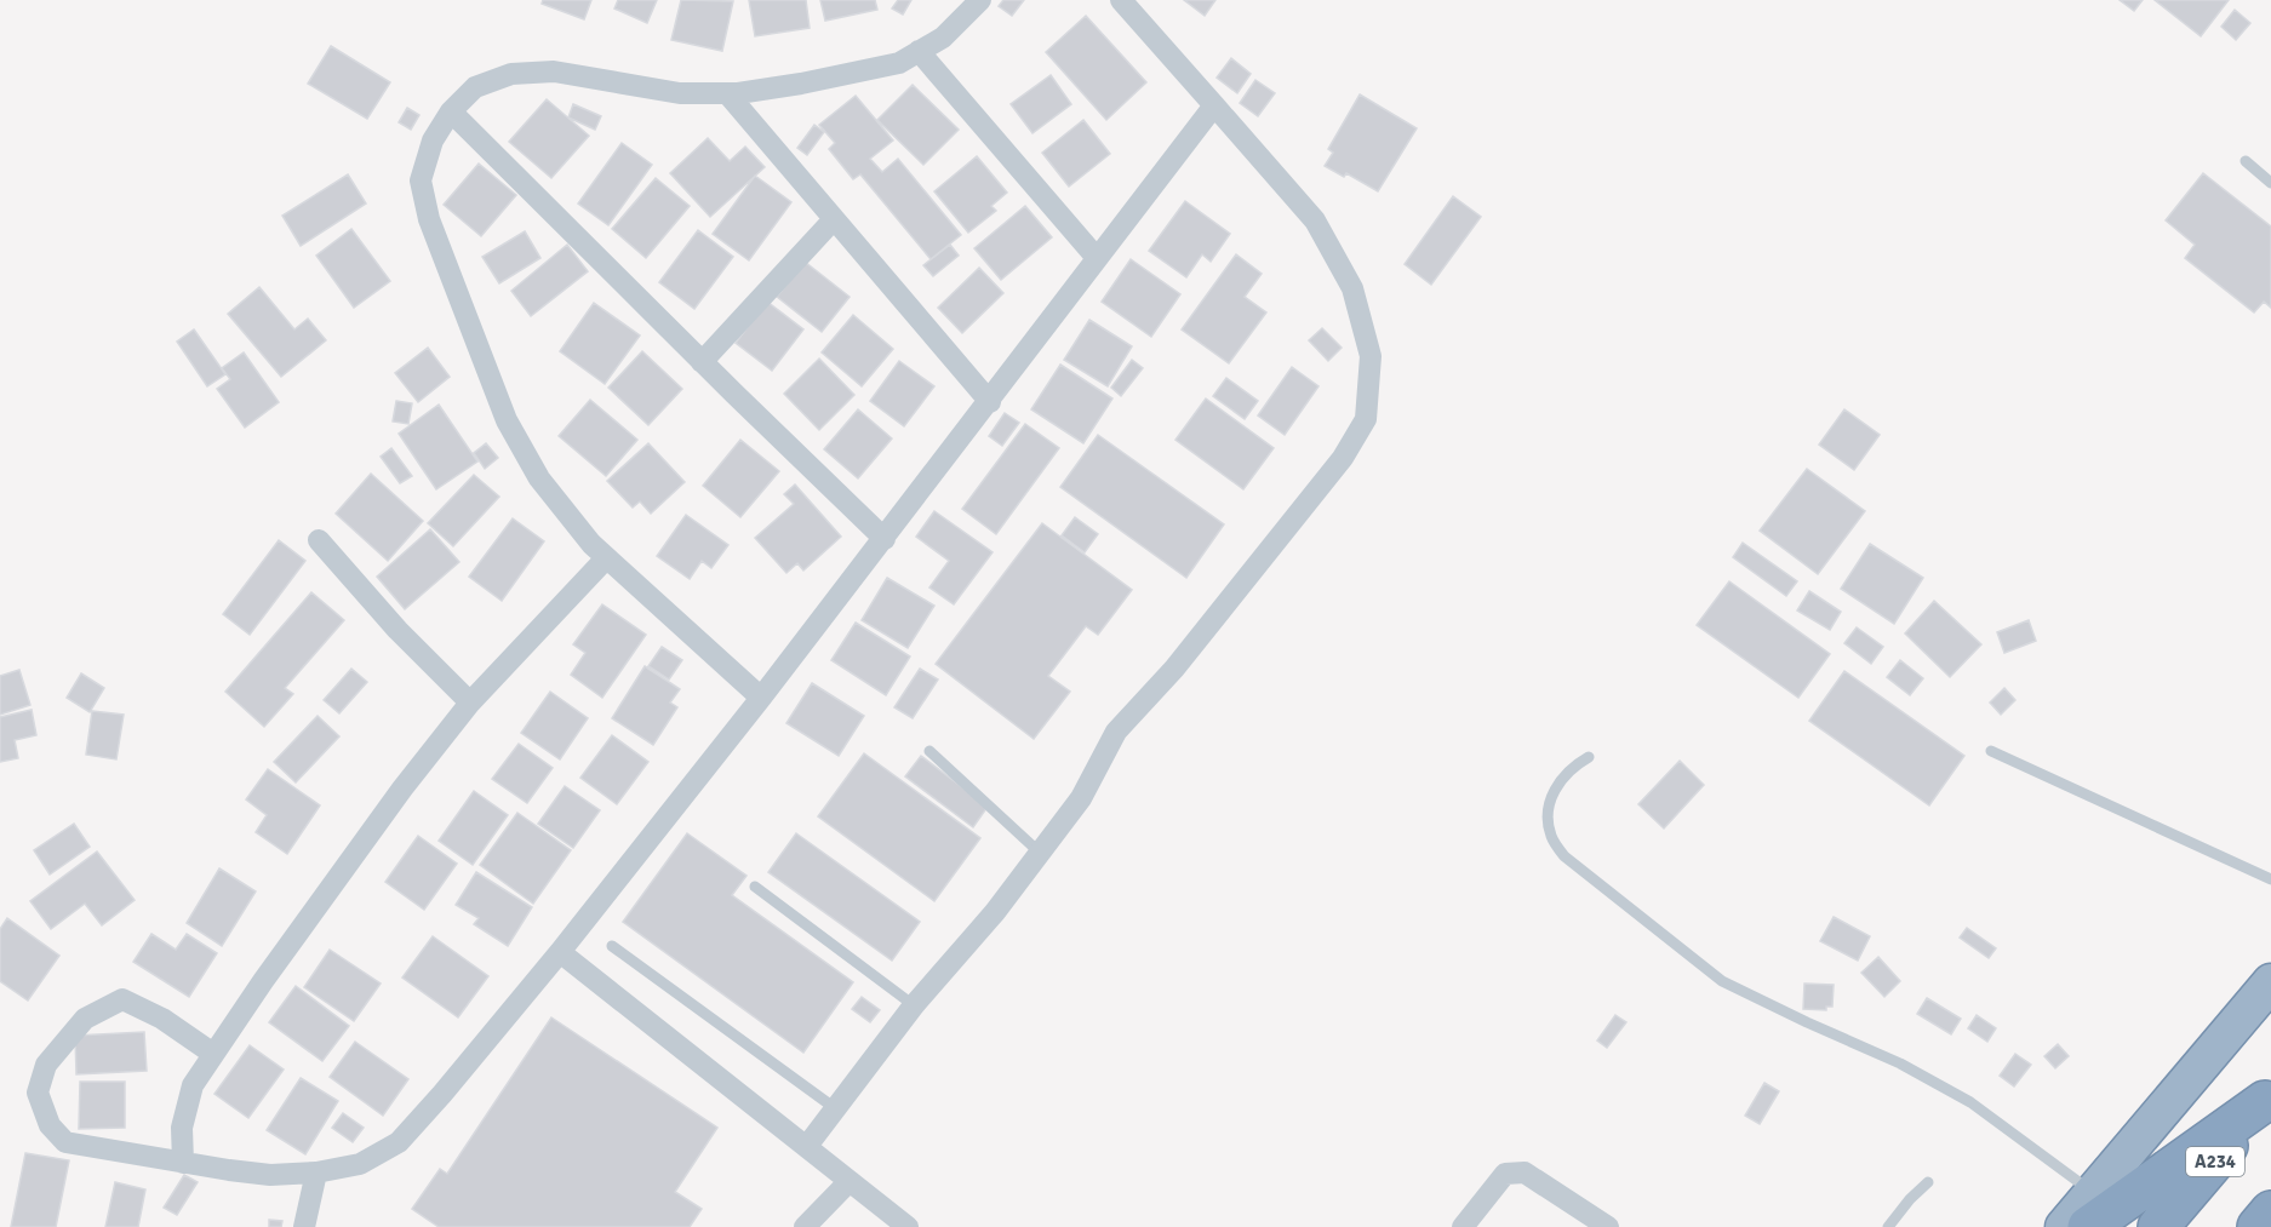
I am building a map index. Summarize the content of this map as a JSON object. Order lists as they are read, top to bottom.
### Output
{
  "streets": {
    "highway": ["A234"]
  }
}
